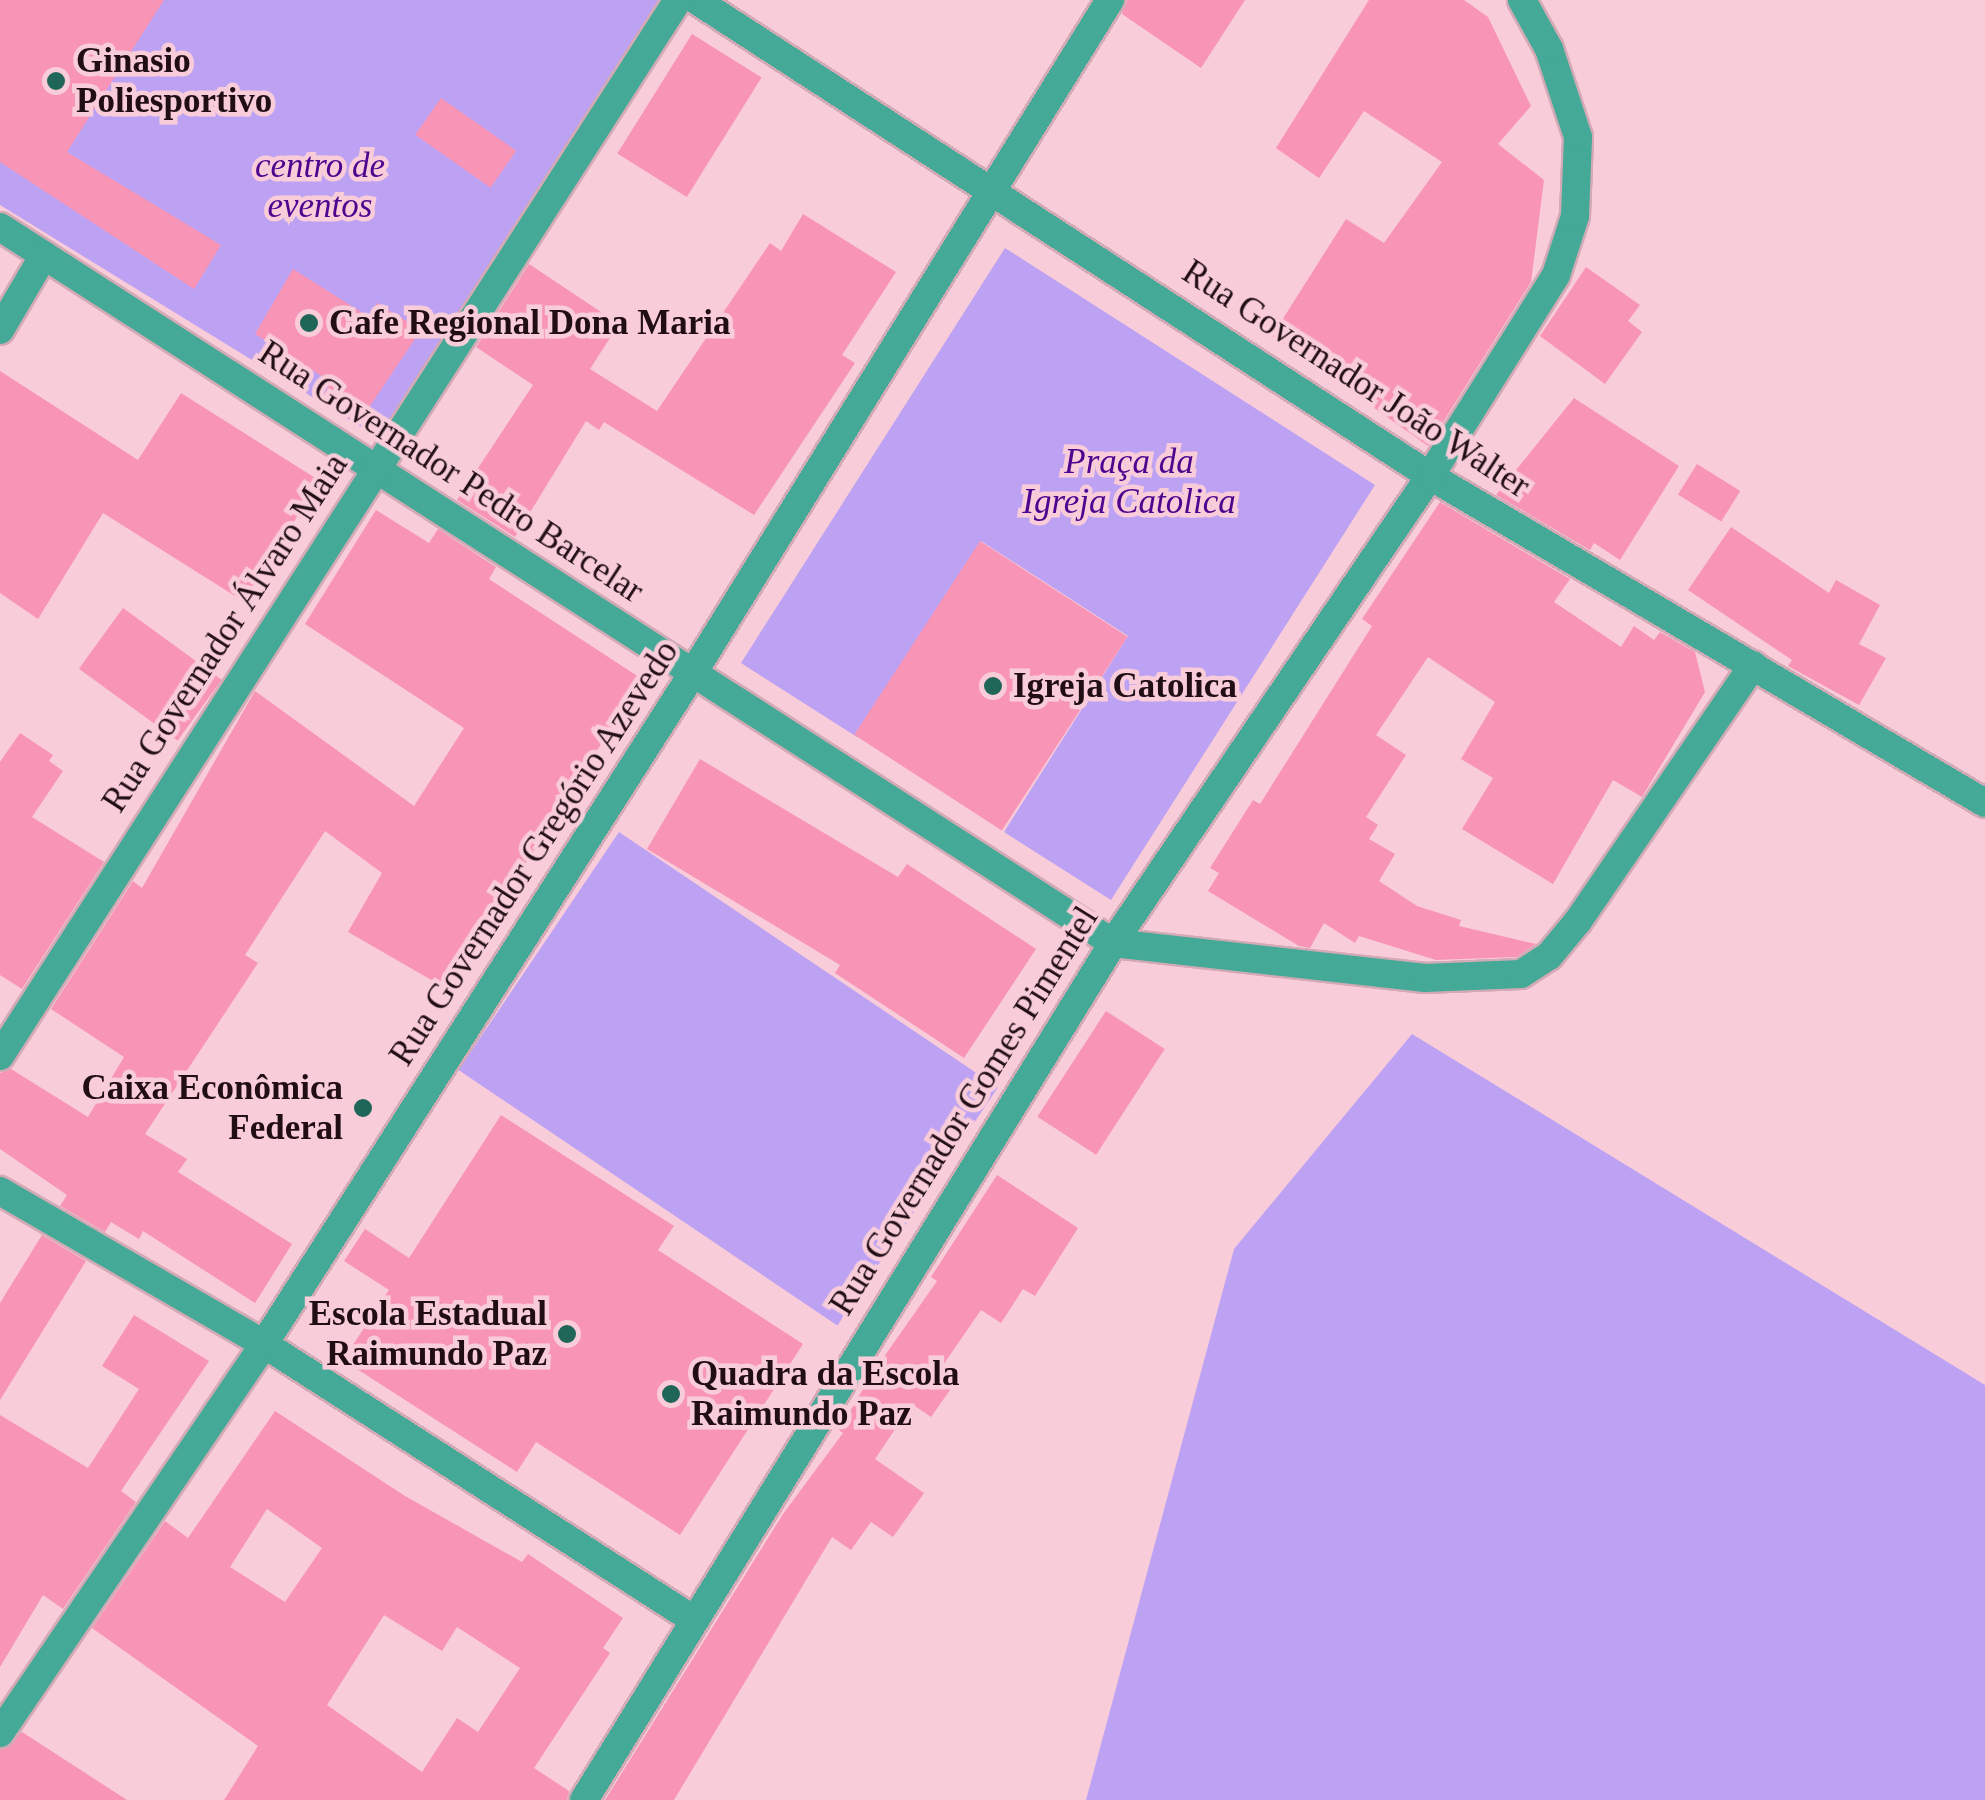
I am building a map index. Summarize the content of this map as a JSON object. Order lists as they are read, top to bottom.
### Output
{
  "streets": {
    "street": [
      "Rua Governador João Walter",
      "Rua Governador Pedro Barcelar",
      "Rua Governador Álvaro Maia",
      "Rua Governador Gregório Azevedo",
      "Rua Governador Gomes Pimentel"
    ]
  },
  "crossings": [
    ["Rua Governador João Walter", "Rua Governador Gregório Azevedo"],
    ["Rua Governador João Walter", "Rua Governador Gomes Pimentel"],
    ["Rua Governador Pedro Barcelar", "Rua Governador Álvaro Maia"],
    ["Rua Governador Pedro Barcelar", "Rua Governador Gregório Azevedo"],
    ["Rua Governador Pedro Barcelar", "Rua Governador Gomes Pimentel"]
  ],
  "parks": ["centro de eventos", "Praça da Igreja Catolica"],
  "places": [
    "Ginasio Poliesportivo",
    "Cafe Regional Dona Maria",
    "Igreja Catolica",
    "Caixa Econômica Federal",
    "Escola Estadual Raimundo Paz",
    "Quadra da Escola Raimundo Paz"
  ]
}
